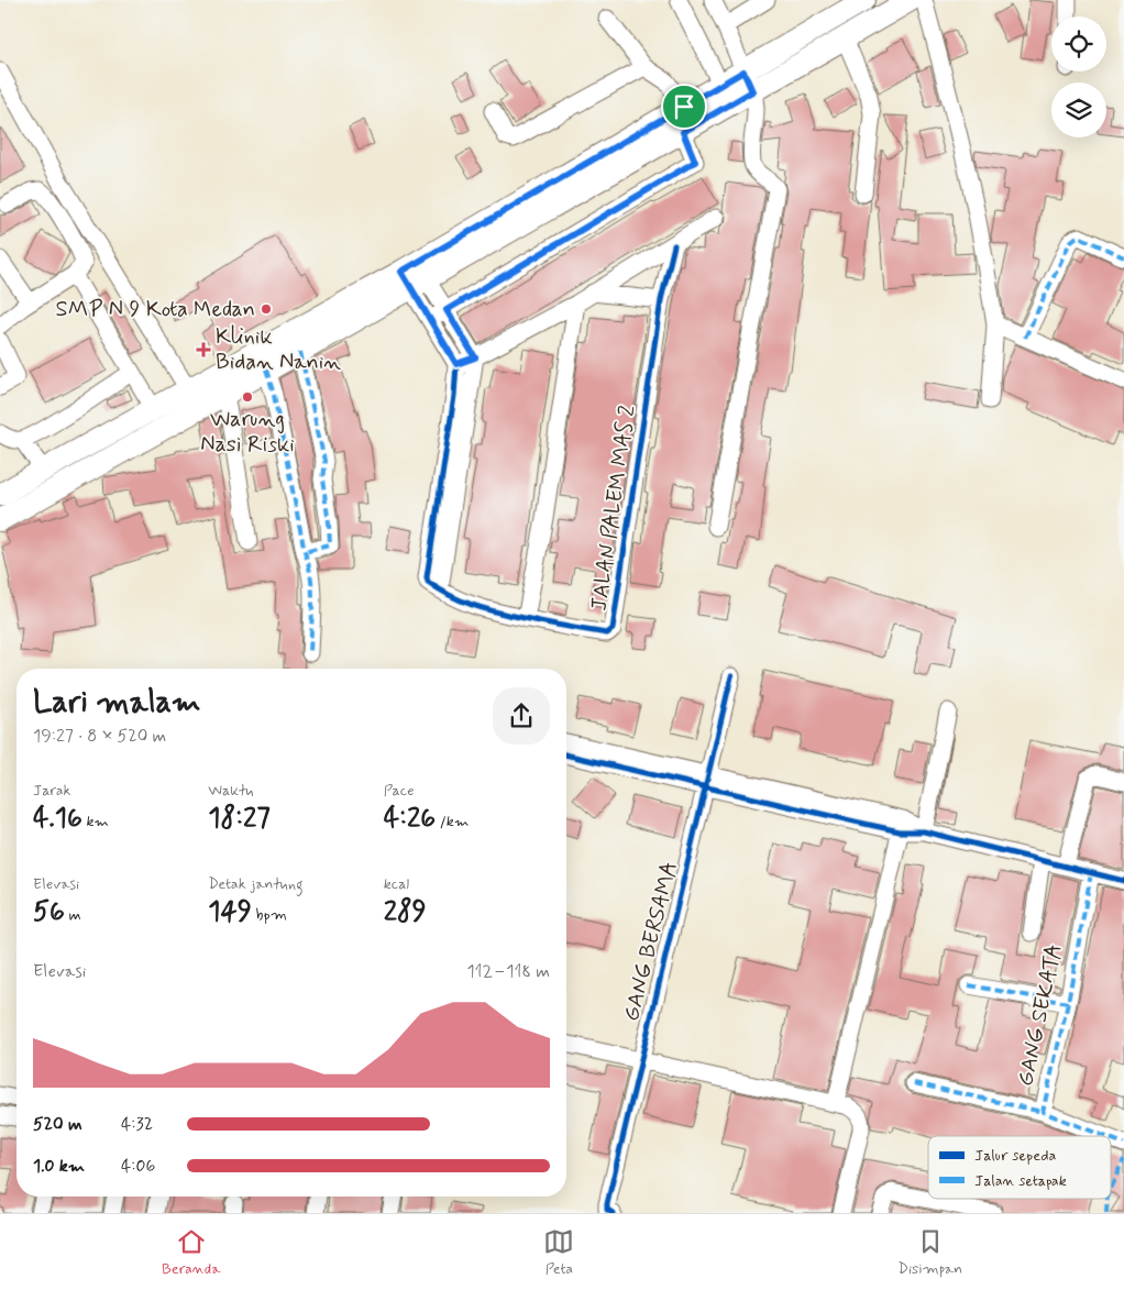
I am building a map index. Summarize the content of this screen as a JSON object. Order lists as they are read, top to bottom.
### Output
{
  "streets": {
    "street": ["JALAN PALEM MAS 2", "GANG BERSAMA", "GANG SEKATA"]
  },
  "places": {
    "other": ["SMP N 9 Kota Medan", "Warung Nasi Riski"],
    "health": ["Klinik Bidan Nanin"]
  },
  "legend": ["Jalur sepeda", "Jalan setapak"],
  "page": {
    "heading": ["Lari malam", "19:27 · 8 × 520 m"],
    "stats": [
      ["Jarak", "4.16 km"],
      ["Waktu", "18:27"],
      ["Pace", "4:26 /km"],
      ["Elevasi", "56 m"],
      ["Detak jantung", "149 bpm"],
      ["kcal", "289"]
    ],
    "chart": ["Elevasi", "112–118 m"],
    "list": [
      {
        "name": "520 m",
        "note": "4:32"
      },
      {
        "name": "1.0 km",
        "note": "4:06"
      }
    ],
    "tabs": ["Beranda", "Peta", "Disimpan"]
  }
}
